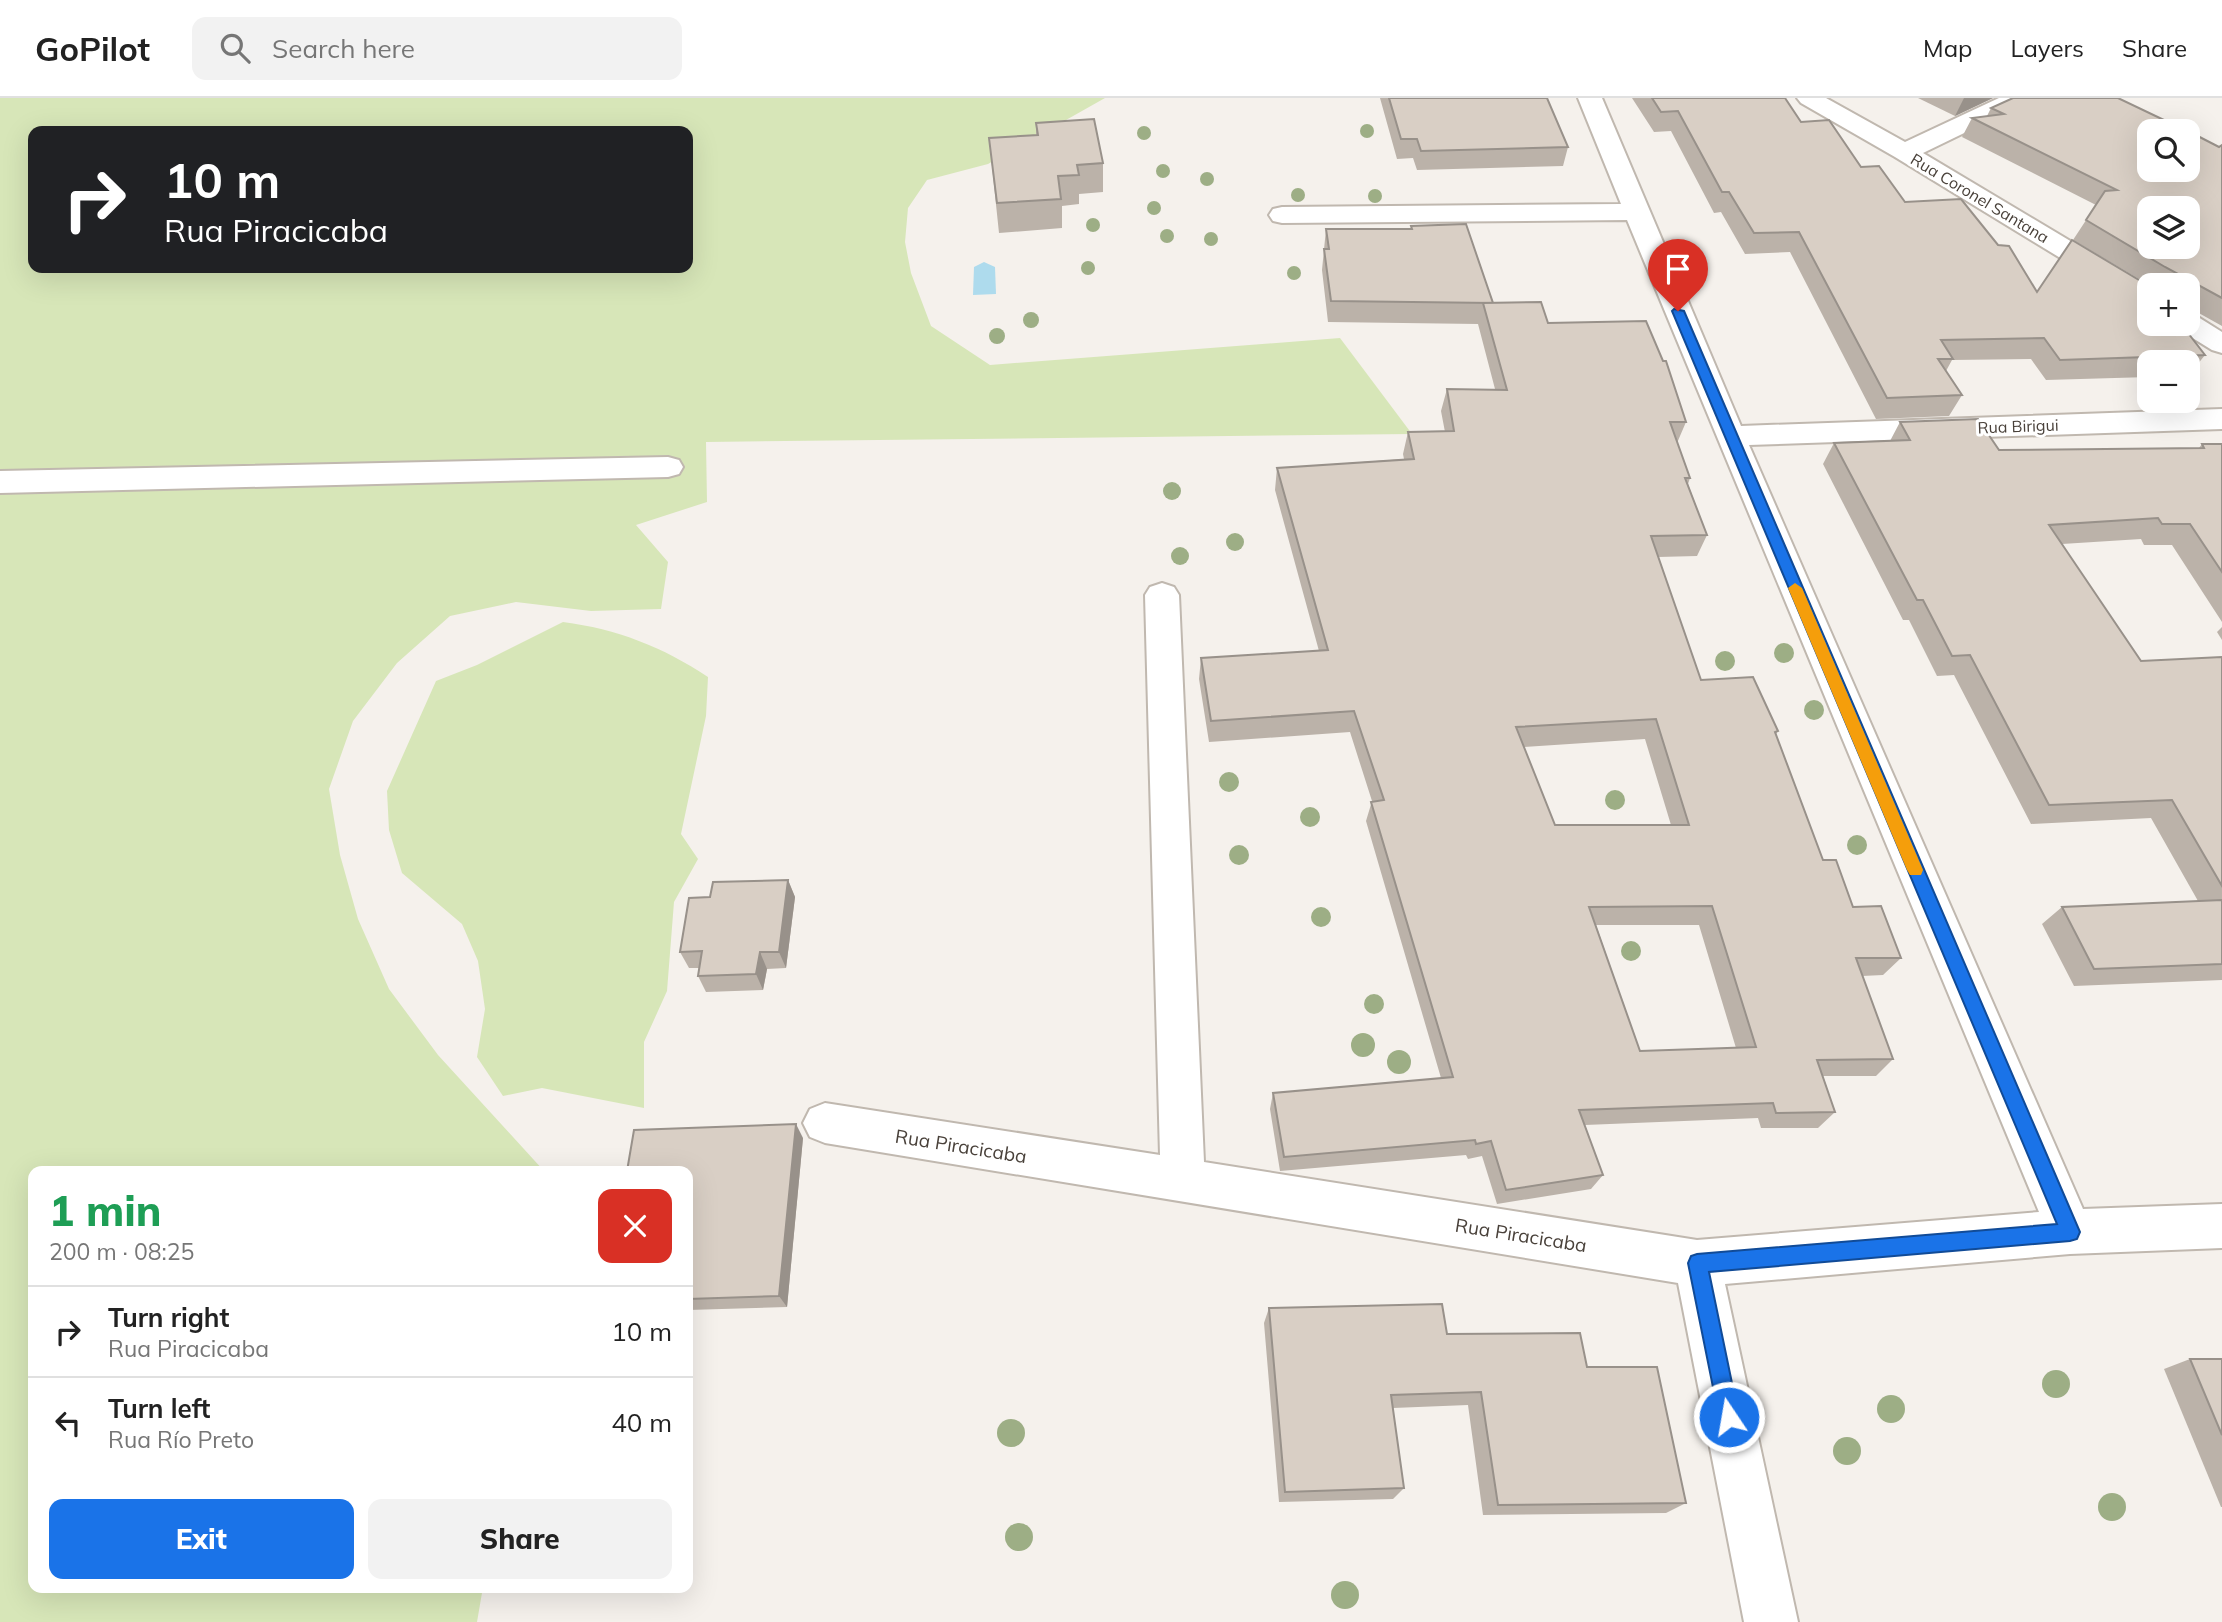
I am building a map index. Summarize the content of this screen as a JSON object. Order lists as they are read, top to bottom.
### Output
{
  "streets": {
    "street": ["Rua Coronel Santana", "Rua Birigui", "Rua Piracicaba"]
  },
  "page": {
    "header": "GoPilot",
    "search": "Search here",
    "nav": ["Map", "Layers", "Share"],
    "map_buttons": ["+", "−"],
    "turn": ["10 m", "Rua Piracicaba"],
    "heading": ["1 min", "200 m · 08:25"],
    "list": [
      {
        "name": "Turn right",
        "note": "Rua Piracicaba",
        "value": "10 m"
      },
      {
        "name": "Turn left",
        "note": "Rua Río Preto",
        "value": "40 m"
      }
    ],
    "buttons": ["Exit", "Share"]
  }
}
